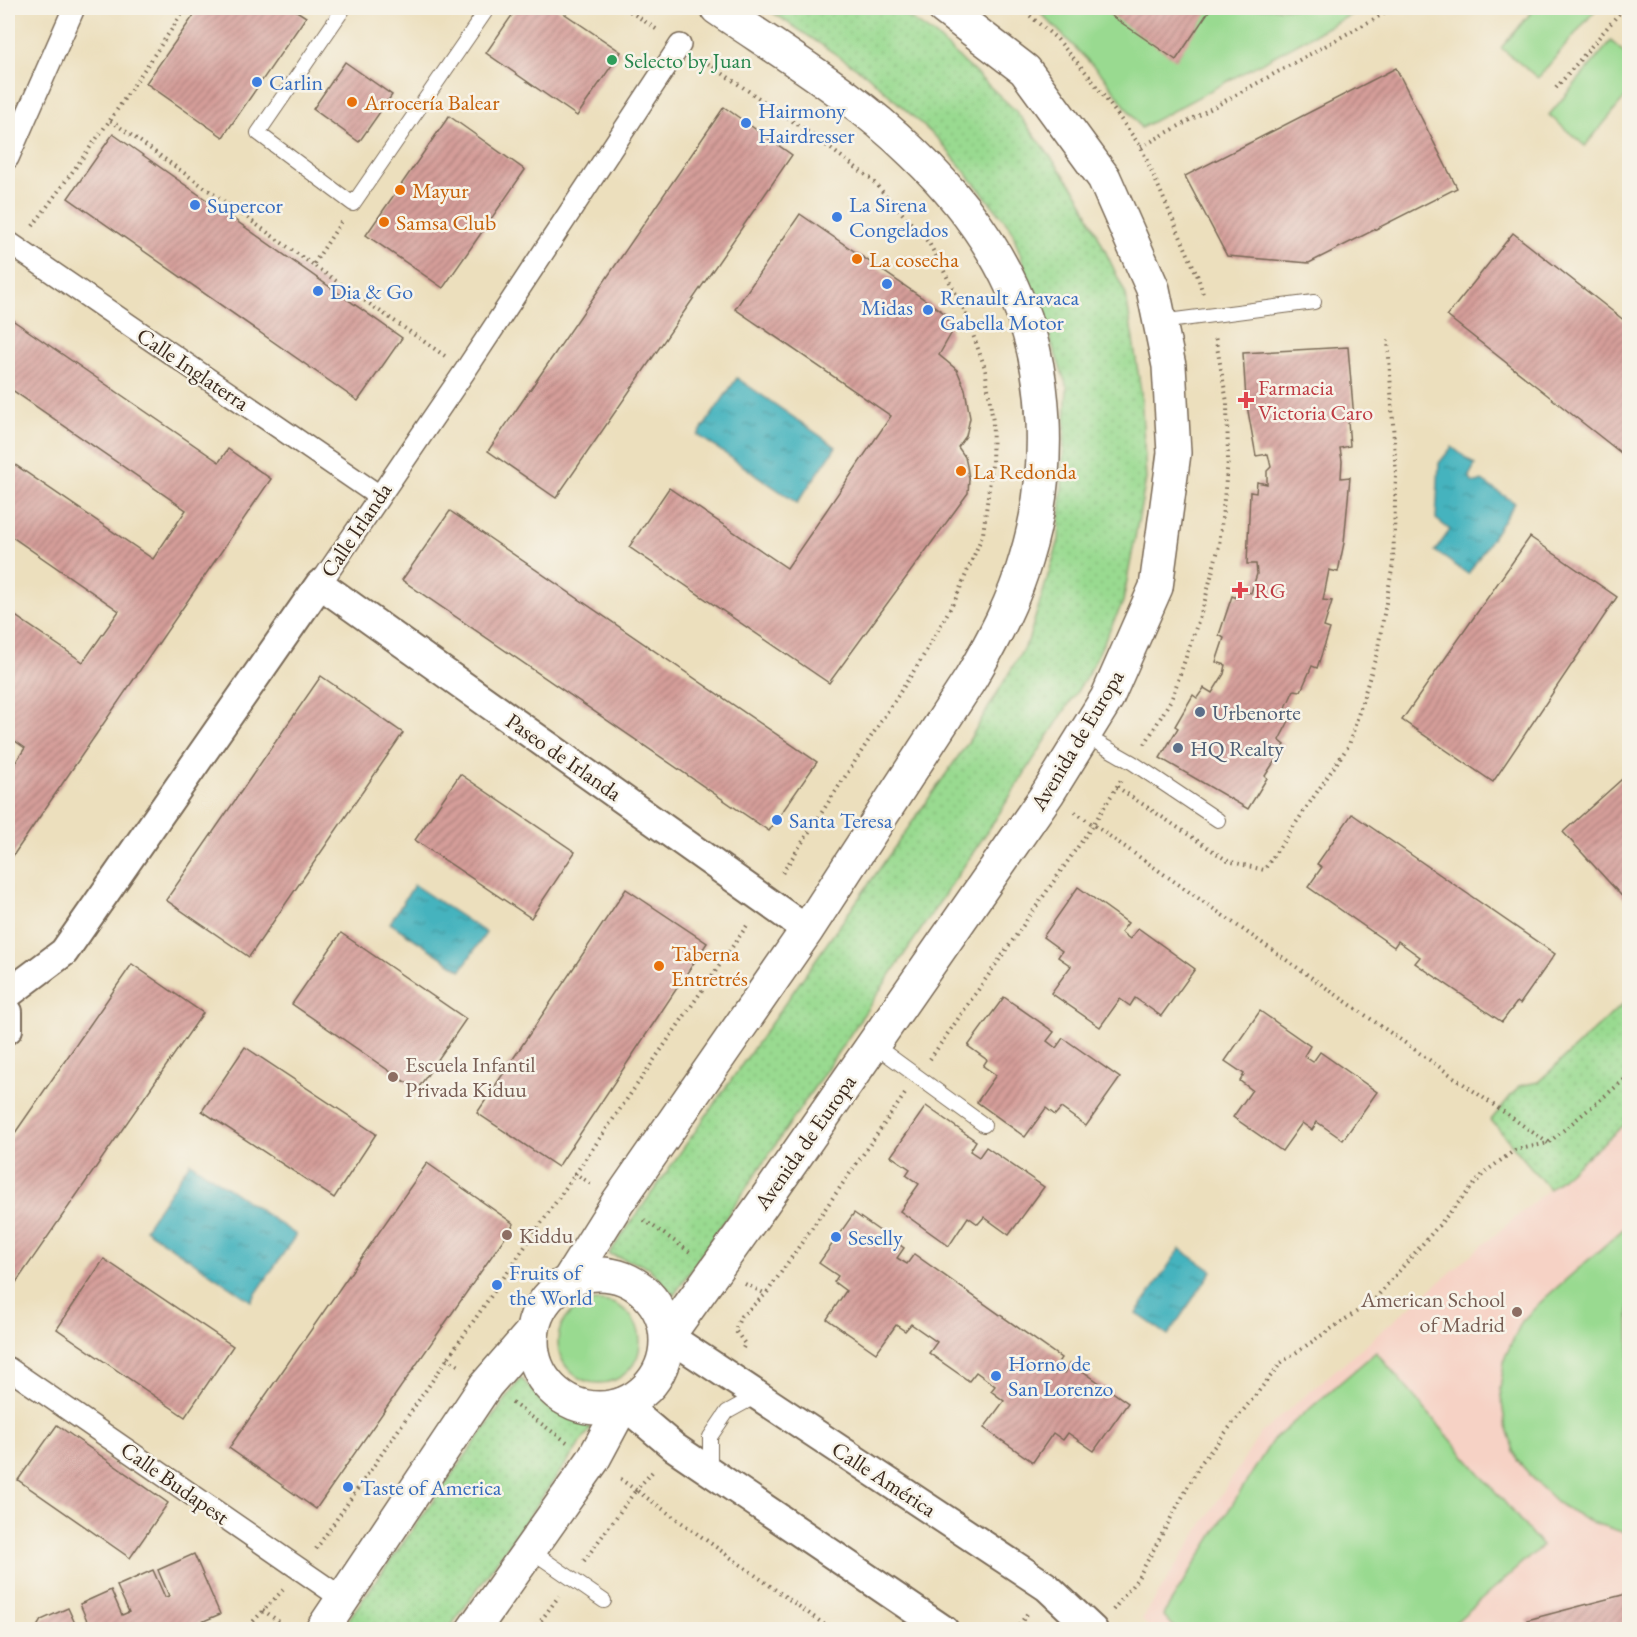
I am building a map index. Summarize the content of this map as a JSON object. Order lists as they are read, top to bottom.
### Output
{
  "streets": {
    "street": [
      "Calle Inglaterra",
      "Calle Irlanda",
      "Avenida de Europa",
      "Paseo de Irlanda",
      "Calle América",
      "Calle Budapest"
    ]
  },
  "crossings": [
    ["Calle Inglaterra", "Calle Irlanda"],
    ["Calle Irlanda", "Paseo de Irlanda"],
    ["Avenida de Europa", "Calle América"]
  ],
  "places": {
    "other": [
      "Selecto by Juan",
      "Carlin",
      "Arrocería Balear",
      "Hairmony Hairdresser",
      "Mayur",
      "Supercor",
      "La Sirena Congelados",
      "Samsa Club",
      "La cosecha",
      "Midas",
      "Dia & Go",
      "Renault Aravaca Gabella Motor",
      "La Redonda",
      "Urbenorte",
      "HQ Realty",
      "Santa Teresa",
      "Taberna Entretrés",
      "Escuela Infantil Privada Kiduu",
      "Kiddu",
      "Seselly",
      "Fruits of the World",
      "American School of Madrid",
      "Horno de San Lorenzo",
      "Taste of America"
    ],
    "health": ["Farmacia Victoria Caro", "RG"]
  }
}
